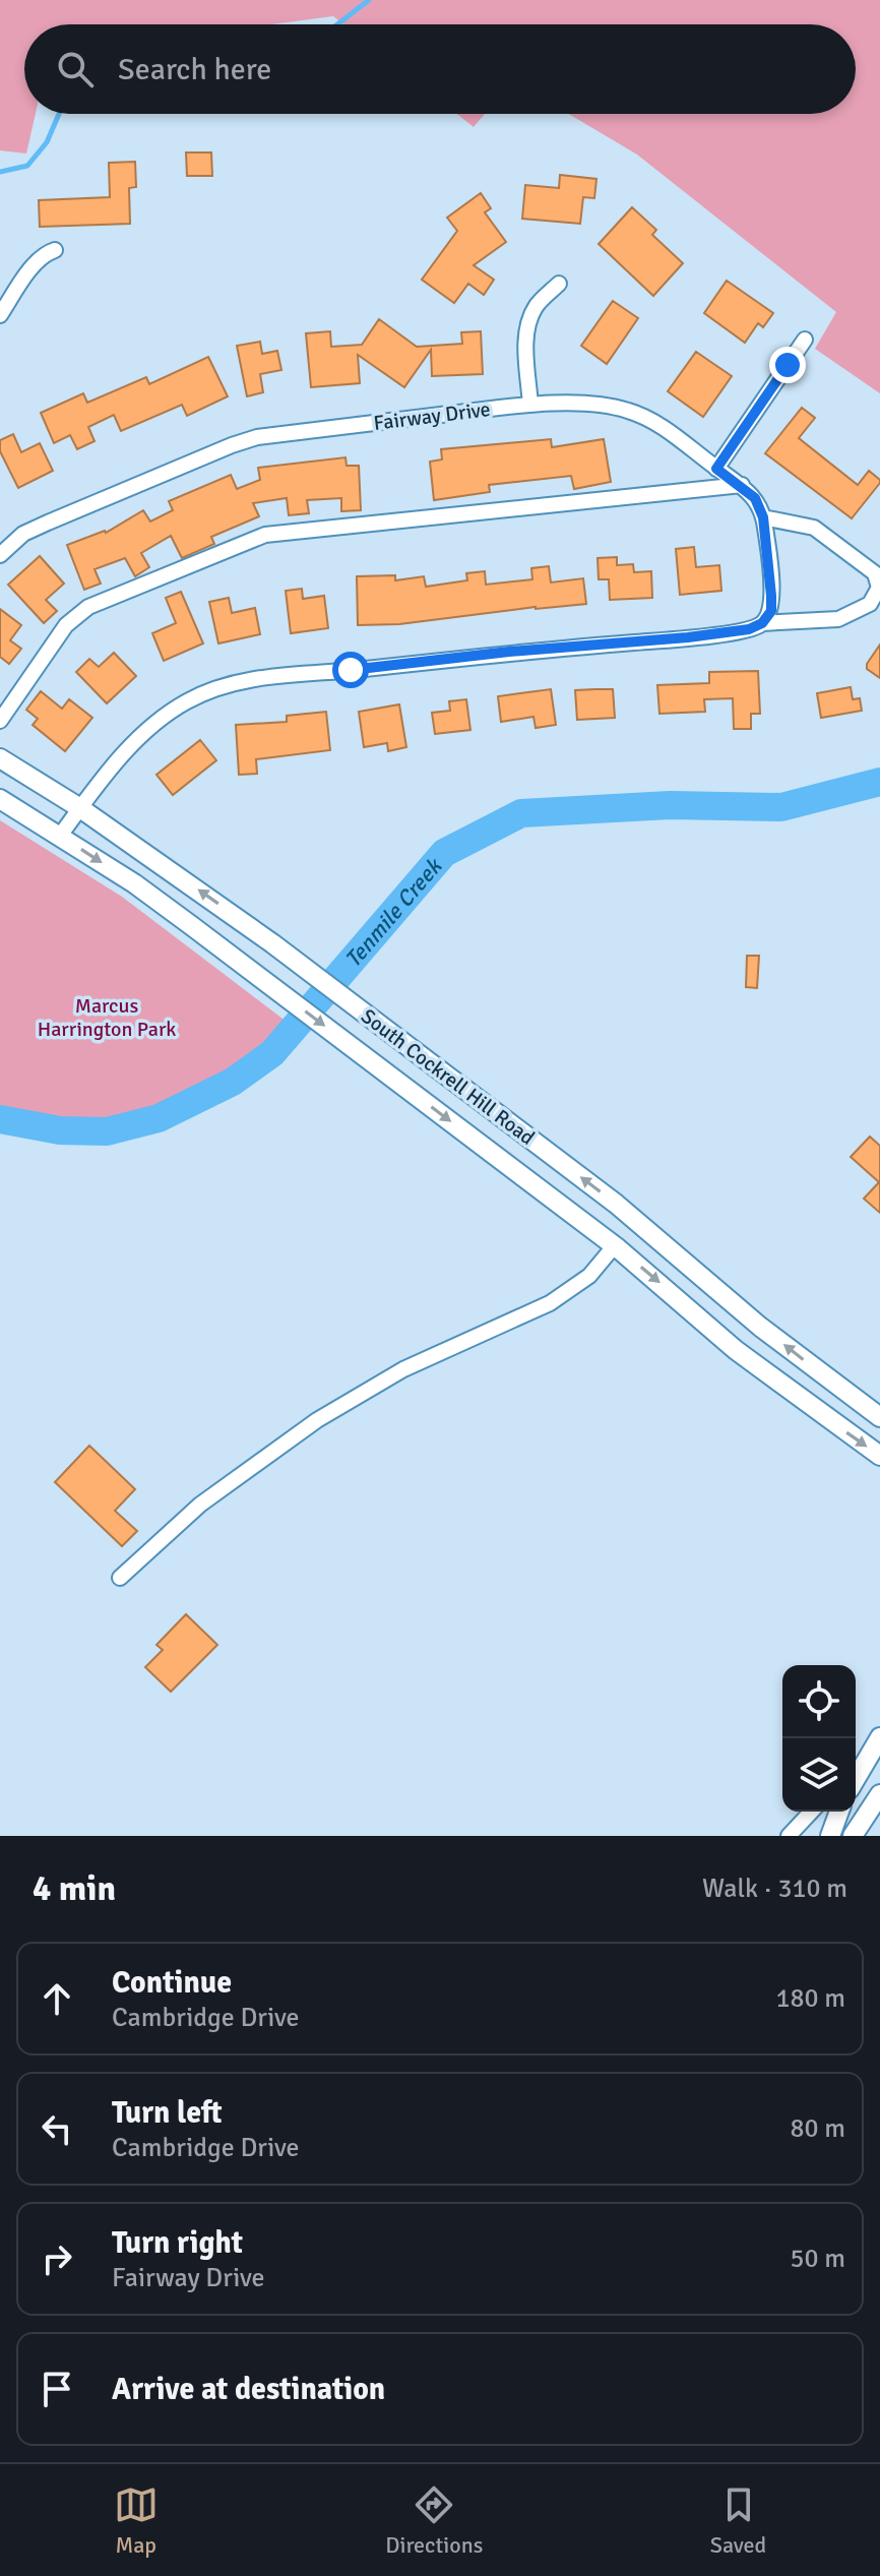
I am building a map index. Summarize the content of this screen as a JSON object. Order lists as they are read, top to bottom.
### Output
{
  "streets": {
    "main road": ["South Cockrell Hill Road"],
    "street": ["Fairway Drive"]
  },
  "water": ["Tenmile Creek"],
  "parks": ["Marcus Harrington Park"],
  "page": {
    "search": "Search here",
    "heading": ["4 min", "Walk · 310 m"],
    "list": [
      ["Continue", "Cambridge Drive", "180 m"],
      ["Turn left", "Cambridge Drive", "80 m"],
      ["Turn right", "Fairway Drive", "50 m"],
      "Arrive at destination"
    ],
    "nav": ["Map", "Directions", "Saved"]
  }
}
